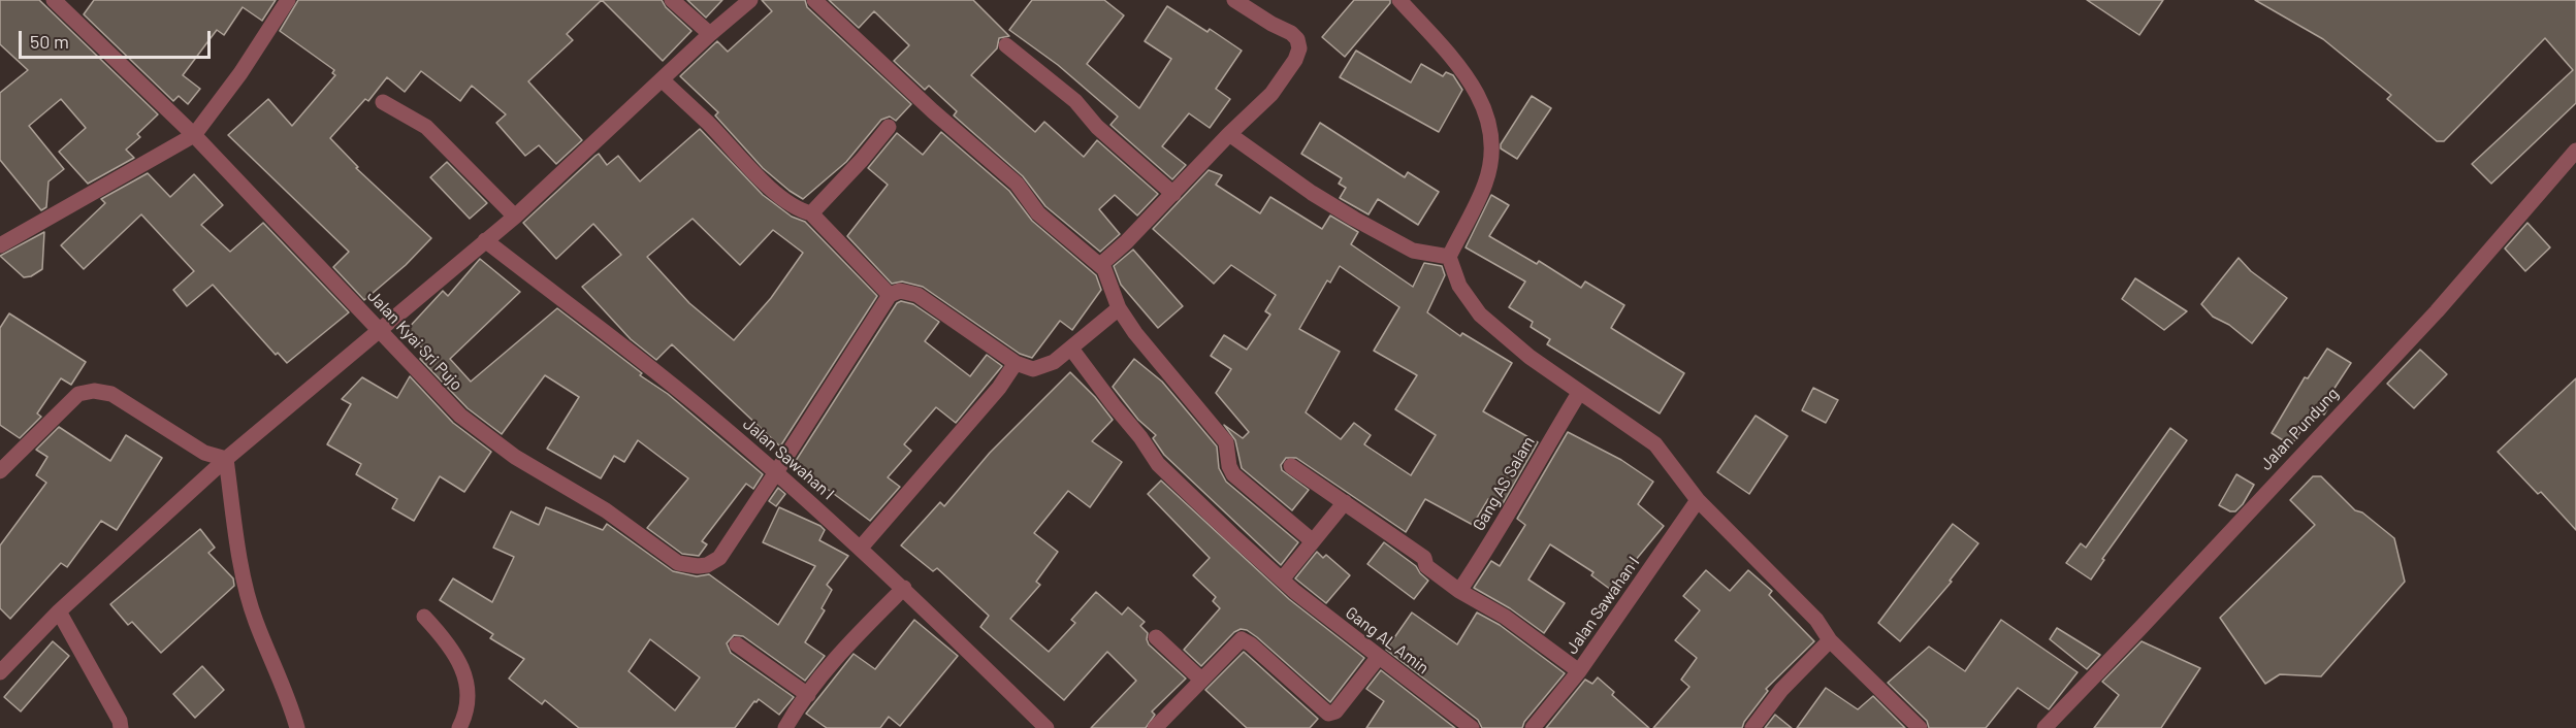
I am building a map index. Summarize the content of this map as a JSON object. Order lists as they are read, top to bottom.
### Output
{
  "streets": {
    "street": [
      "Jalan Kyai Sri Pujo",
      "Jalan Pundung",
      "Jalan Sawahan I",
      "Gang AS Salam",
      "Gang AL Amin"
    ]
  },
  "crossings": [
    ["Jalan Kyai Sri Pujo", "Jalan Sawahan I"]
  ],
  "scale_bar": "50 m"
}
